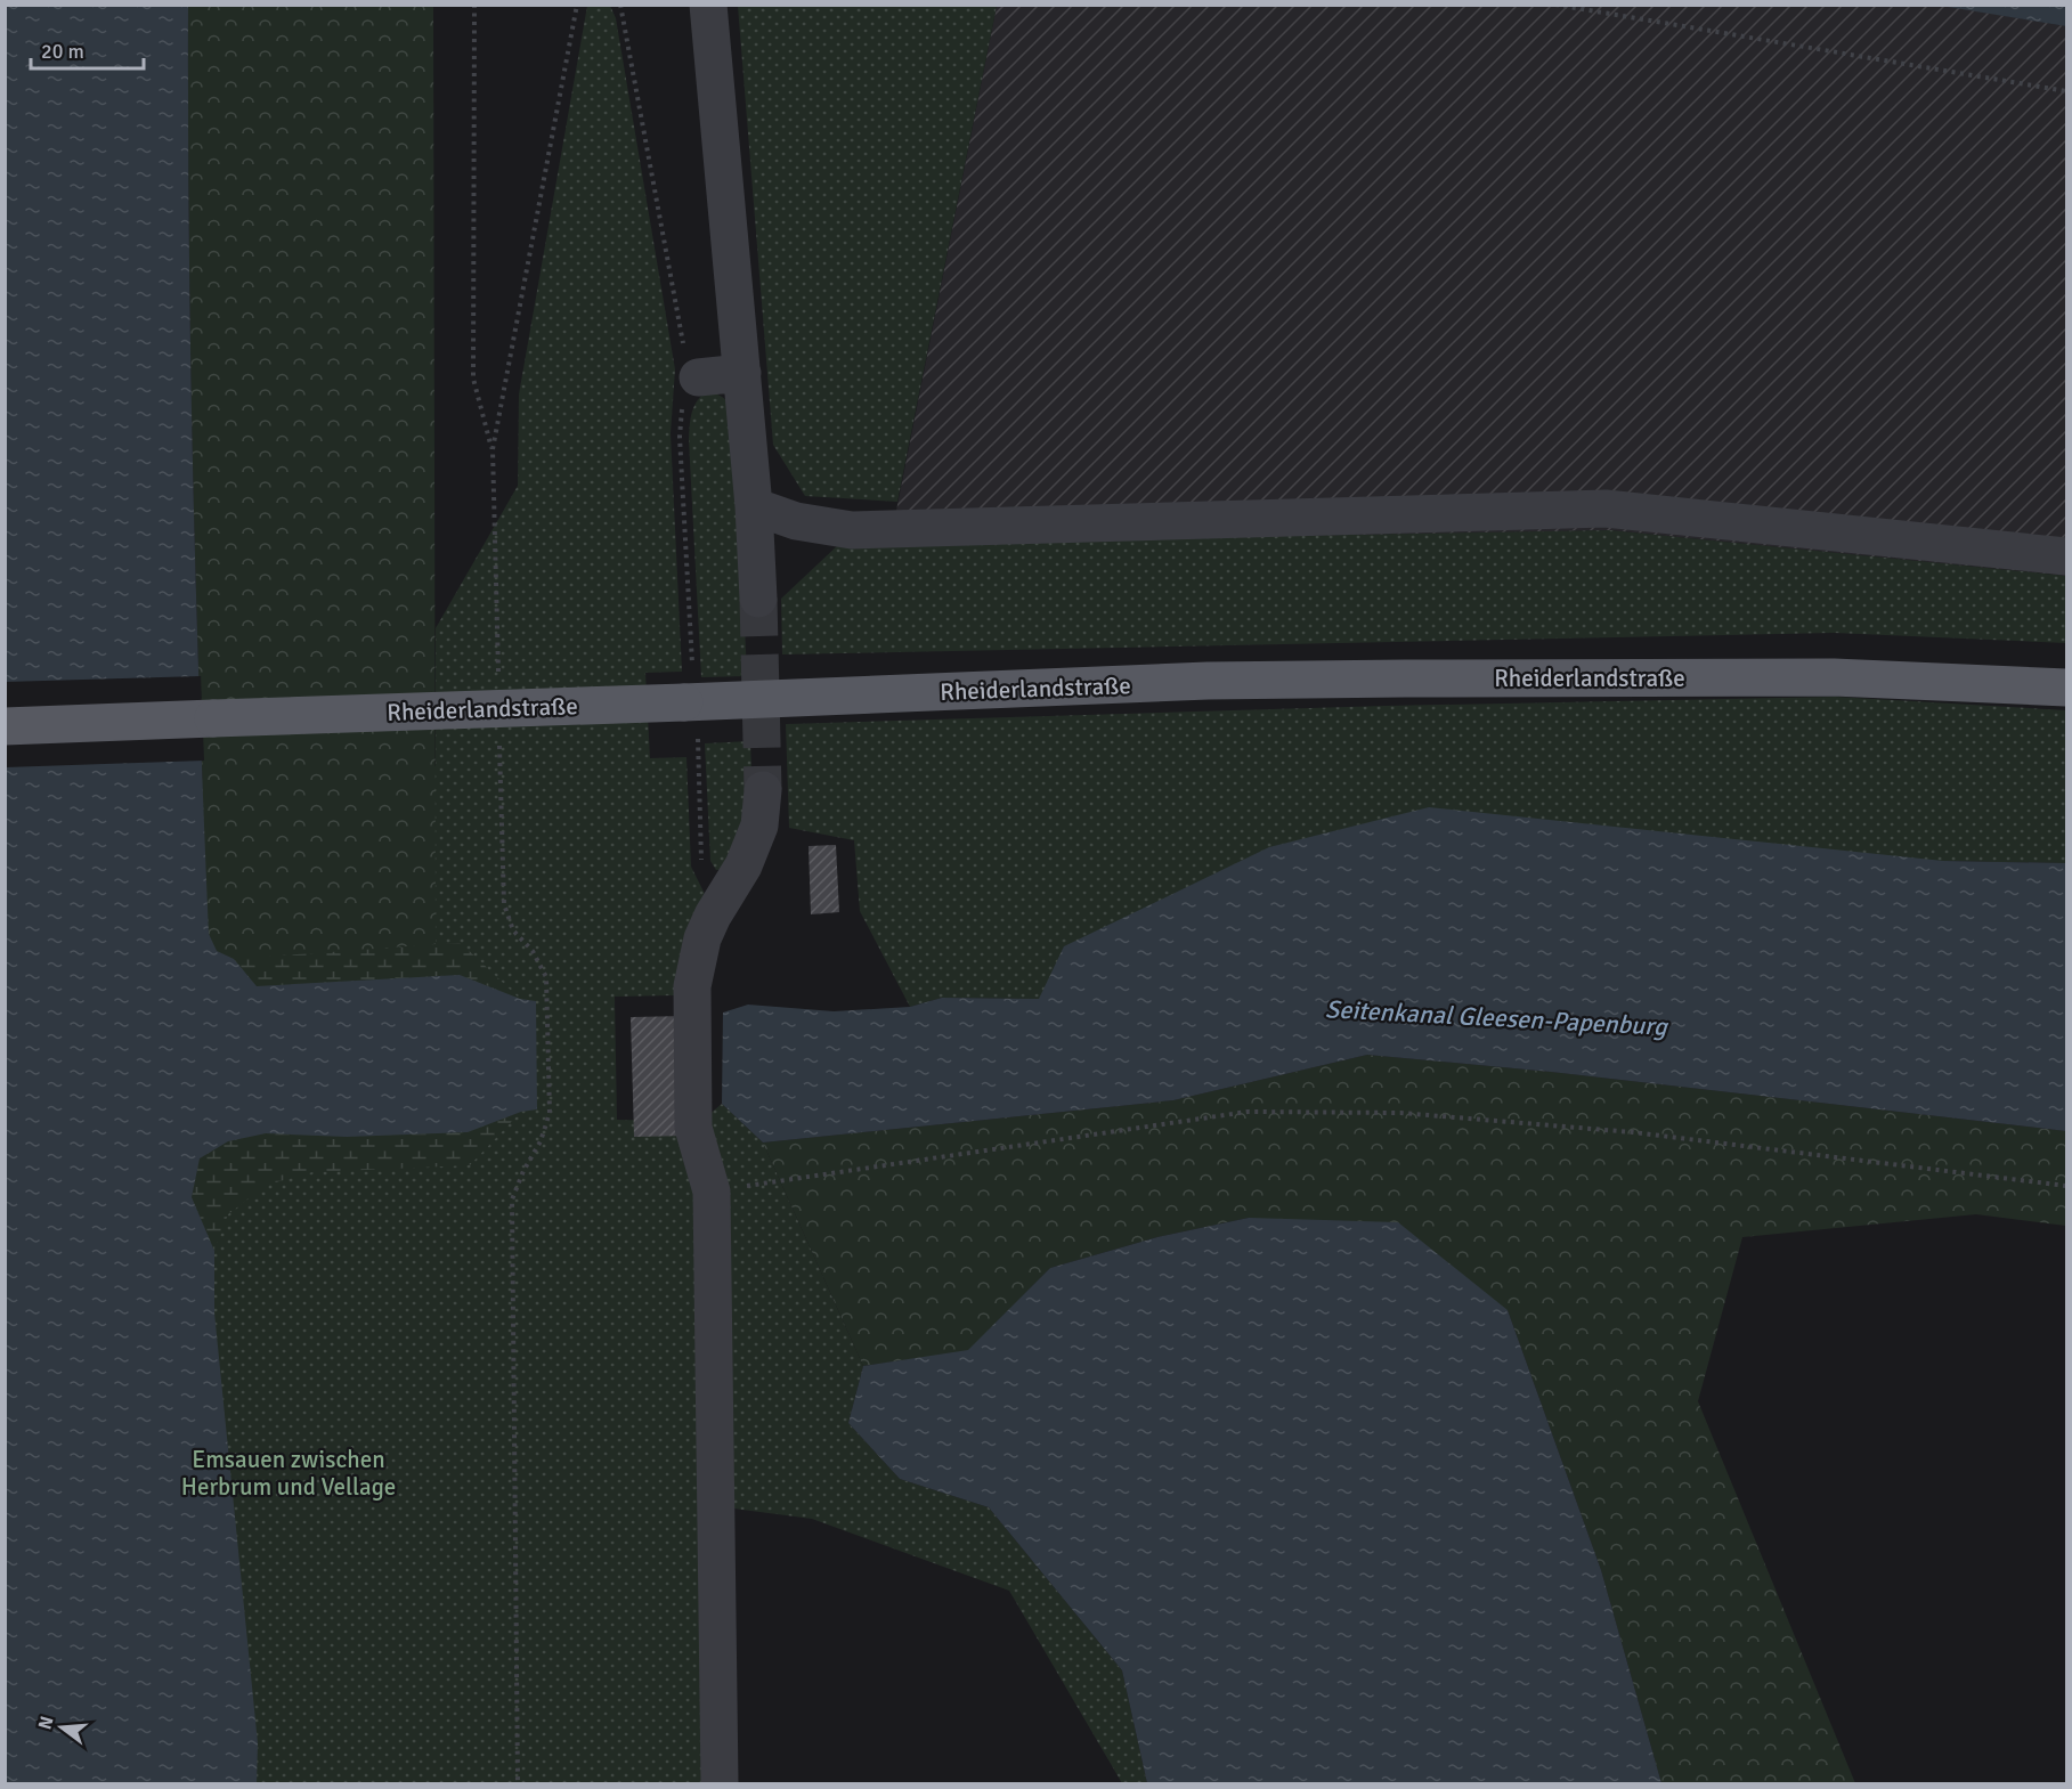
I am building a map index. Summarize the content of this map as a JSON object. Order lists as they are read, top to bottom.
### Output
{
  "streets": {
    "main road": ["Rheiderlandstraße"]
  },
  "water": ["Seitenkanal Gleesen-Papenburg"],
  "parks": ["Emsauen zwischen Herbrum und Vellage"],
  "scale_bar": "20 m",
  "north": "left"
}
